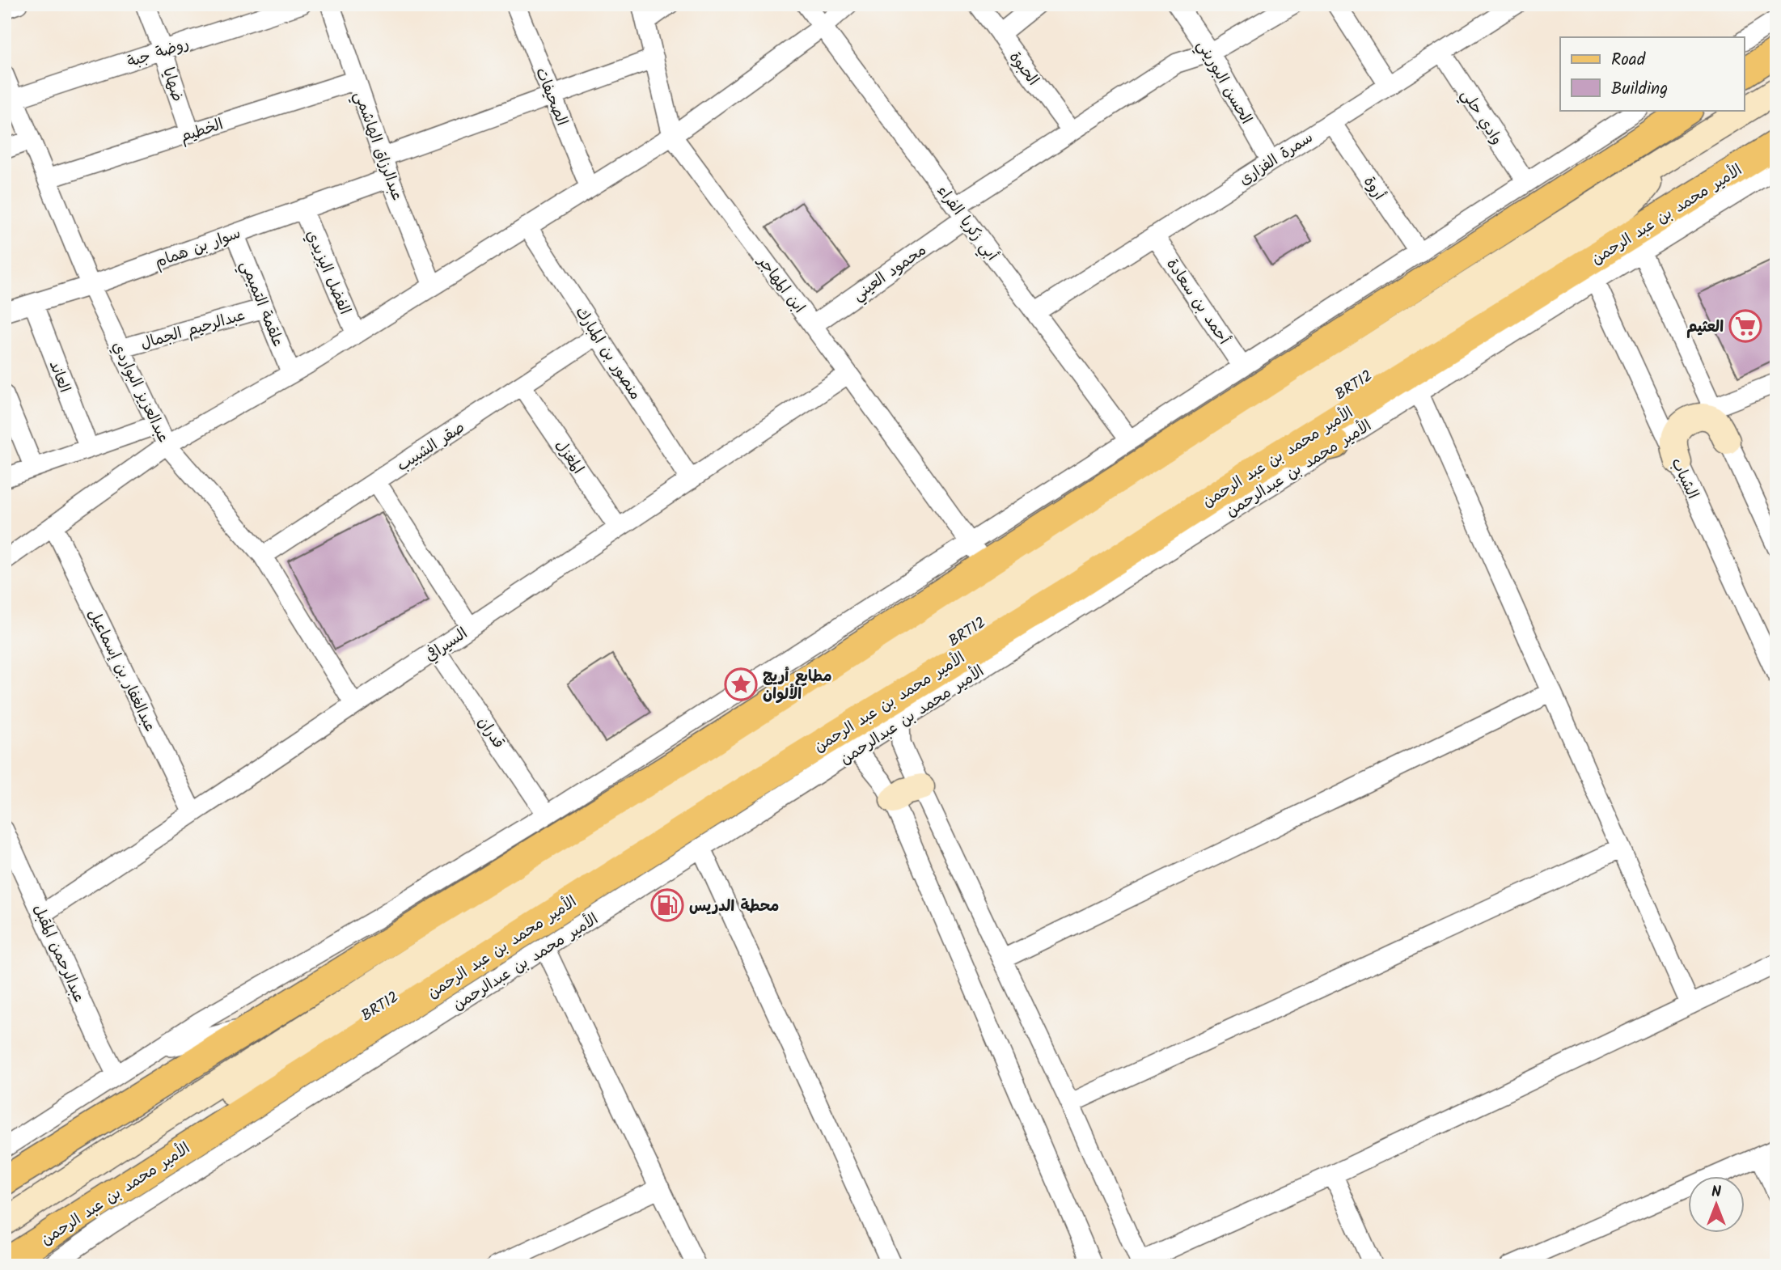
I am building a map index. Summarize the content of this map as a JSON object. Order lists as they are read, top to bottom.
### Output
{
  "streets": {
    "main road": ["الأمير محمد بن عبد الرحمن", "BRT12"],
    "street": [
      "روضة جبة",
      "الحبوة",
      "الحسن البوريني",
      "ضهايا",
      "الصحيفات",
      "وادي حلي",
      "الخطيم",
      "عبدالرزاق الهاشمي",
      "سمرة الفزارى",
      "أروة",
      "أبي زكريا الفراء",
      "سوار بن همام",
      "الفضل اليزيدي",
      "محمود العيني",
      "ابن المهاجر",
      "أحمد بن سعادة",
      "علقمة التميمي",
      "عبدالرحيم الجمال",
      "منصور بن المبارك",
      "العاند",
      "عبدالعزيز البواردي",
      "صقر الشبيب",
      "المغزل",
      "الأمير محمد بن عبدالرحمن",
      "الشباب",
      "السيرافي",
      "عبدالغفار بن إسماعيل",
      "قدران",
      "عبدالرحمن المقبل"
    ]
  },
  "crossings": [
    ["روضة جبة", "ضهايا"],
    ["روضة جبة", "عبدالعزيز البواردي"],
    ["الحبوة", "محمود العيني"],
    ["الحسن البوريني", "سمرة الفزارى"],
    ["الحسن البوريني", "محمود العيني"],
    ["ضهايا", "الخطيم"],
    ["وادي حلي", "سمرة الفزارى"],
    ["الخطيم", "عبدالرزاق الهاشمي"],
    ["الخطيم", "عبدالعزيز البواردي"],
    ["عبدالرزاق الهاشمي", "سوار بن همام"],
    ["سمرة الفزارى", "أروة"],
    ["سمرة الفزارى", "أبي زكريا الفراء"],
    ["سمرة الفزارى", "أحمد بن سعادة"],
    ["الأمير محمد بن عبد الرحمن", "الأمير محمد بن عبدالرحمن"],
    ["أبي زكريا الفراء", "محمود العيني"],
    ["سوار بن همام", "الفضل اليزيدي"],
    ["سوار بن همام", "علقمة التميمي"],
    ["سوار بن همام", "العاند"],
    ["سوار بن همام", "عبدالعزيز البواردي"],
    ["محمود العيني", "ابن المهاجر"],
    ["ابن المهاجر", "السيرافي"],
    ["علقمة التميمي", "عبدالرحيم الجمال"],
    ["عبدالرحيم الجمال", "عبدالعزيز البواردي"],
    ["منصور بن المبارك", "صقر الشبيب"],
    ["منصور بن المبارك", "السيرافي"],
    ["عبدالعزيز البواردي", "صقر الشبيب"],
    ["عبدالعزيز البواردي", "السيرافي"],
    ["صقر الشبيب", "المغزل"],
    ["المغزل", "السيرافي"],
    ["الأمير محمد بن عبدالرحمن", "الشباب"],
    ["السيرافي", "عبدالغفار بن إسماعيل"],
    ["السيرافي", "قدران"],
    ["السيرافي", "عبدالرحمن المقبل"]
  ],
  "places": {
    "supermarket": ["العثيم"],
    "place": ["مطابع أريج الألوان"],
    "fuel station": ["محطة الدريس"]
  },
  "legend": ["Road", "Building"],
  "north": "top"
}
